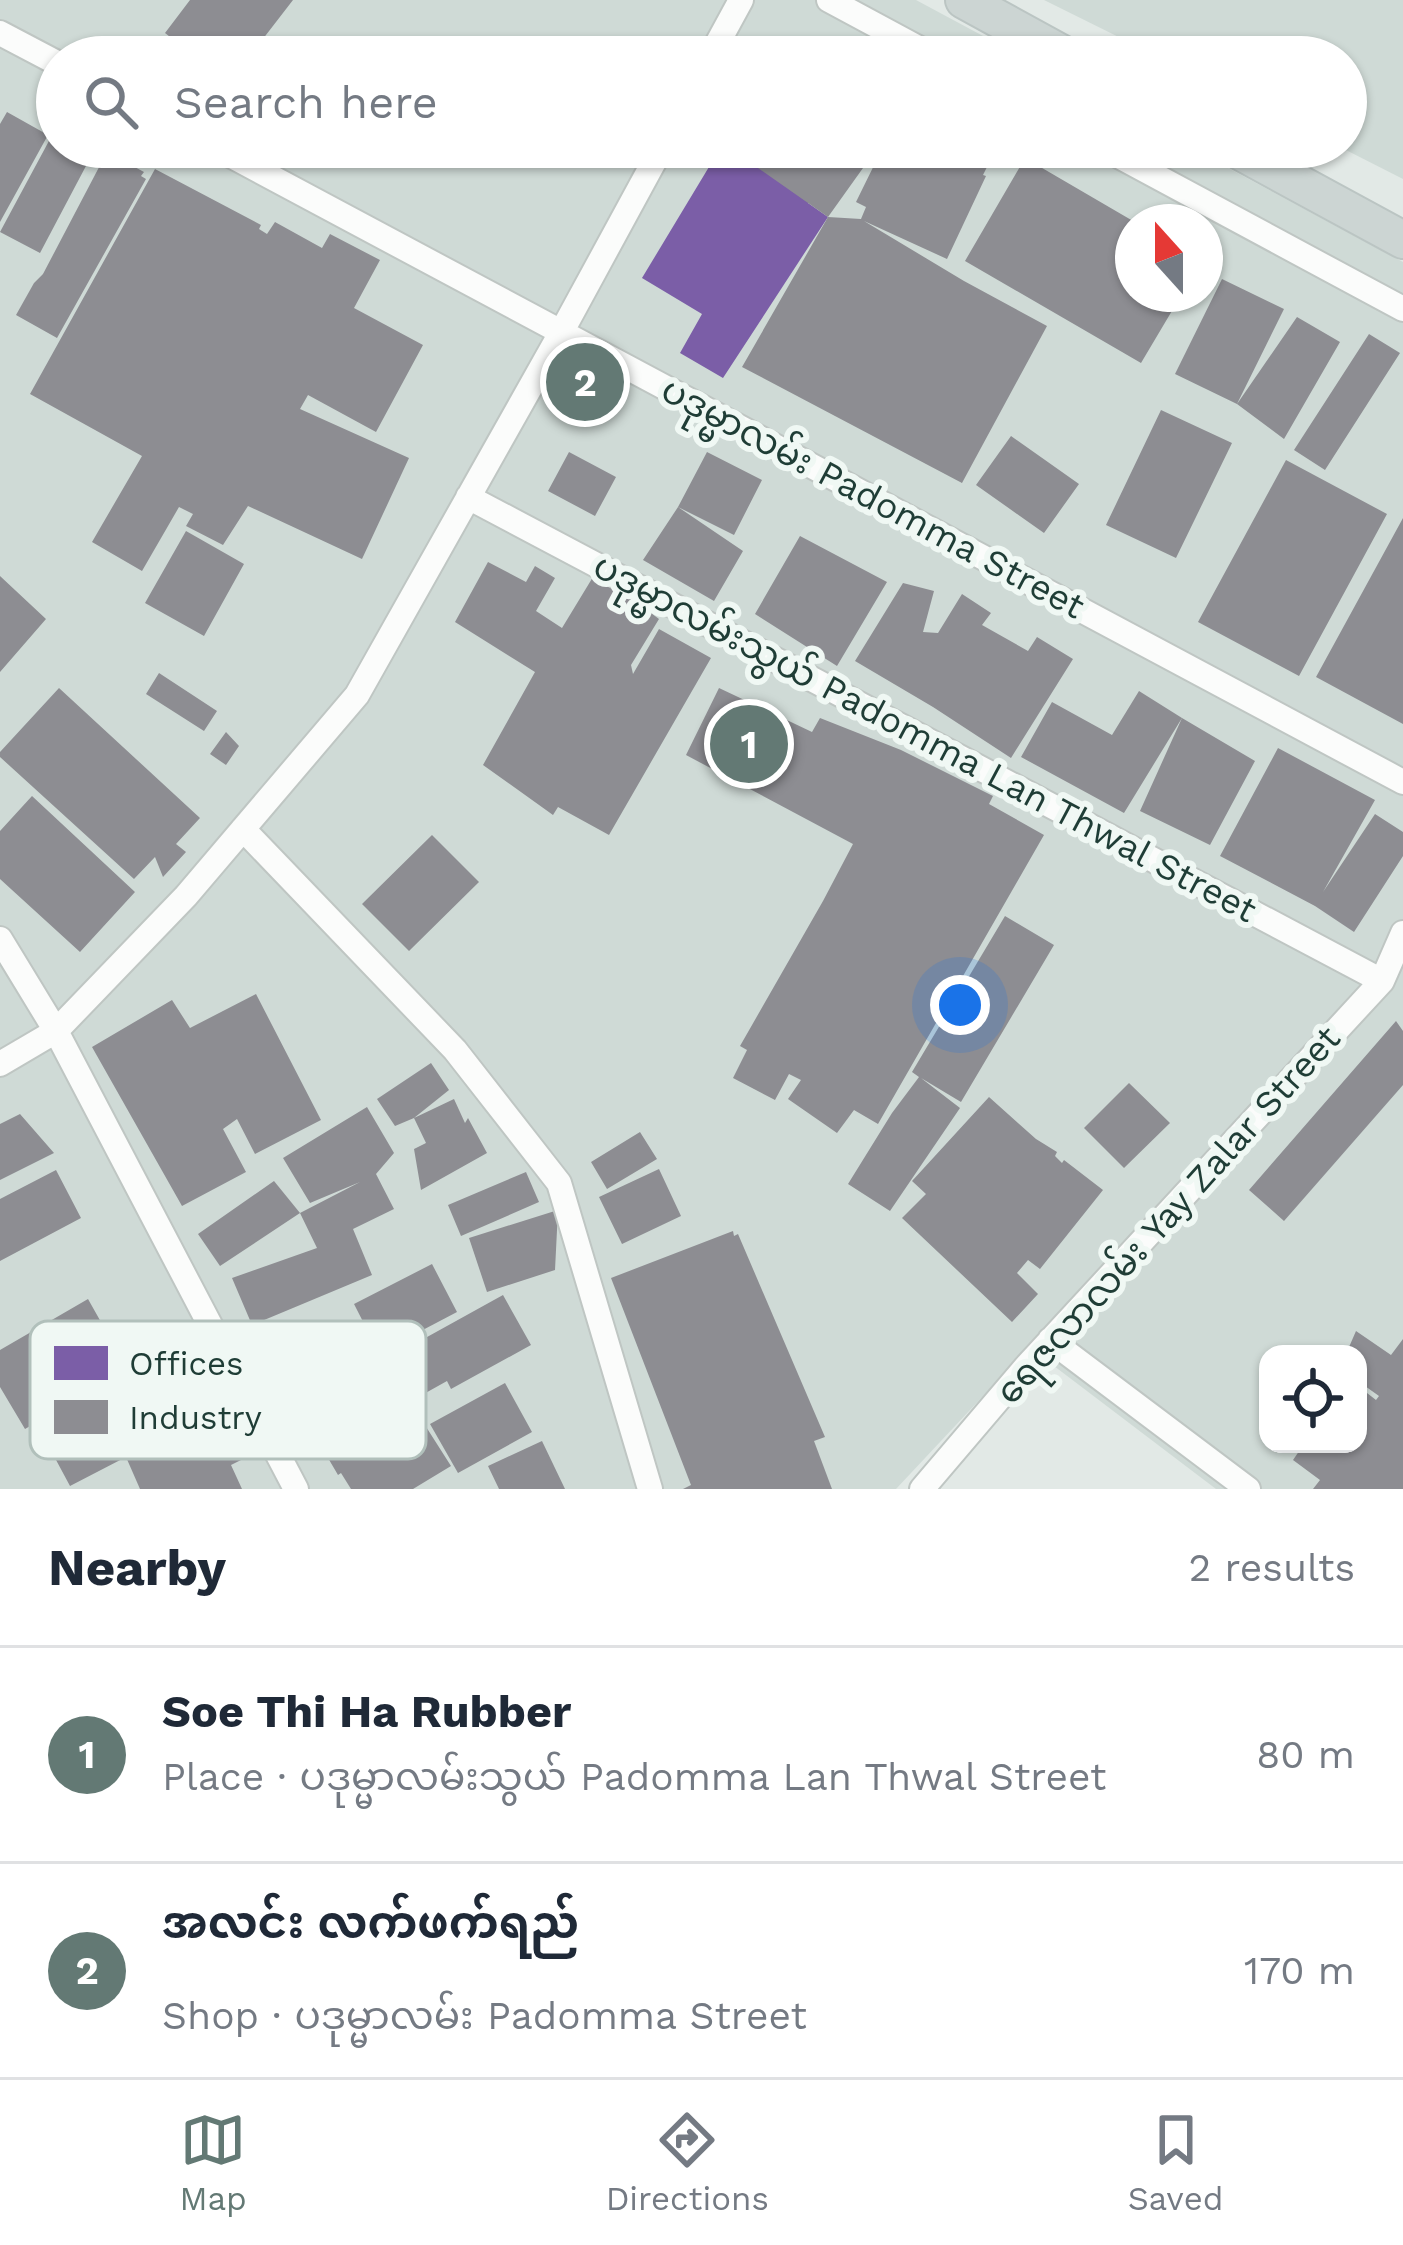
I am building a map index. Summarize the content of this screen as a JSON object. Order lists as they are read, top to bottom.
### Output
{
  "streets": {
    "street": ["ပဒုမ္မာလမ်း Padomma Street", "ပဒုမ္မာလမ်းသွယ် Padomma Lan Thwal Street", "ရေဇလာလမ်း Yay Zalar Street"]
  },
  "crossings": [
    ["ပဒုမ္မာလမ်းသွယ် Padomma Lan Thwal Street", "ရေဇလာလမ်း Yay Zalar Street"]
  ],
  "legend": ["Offices", "Industry"],
  "north": "top",
  "page": {
    "search": "Search here",
    "pins": ["2", "1"],
    "heading": ["Nearby", "2 results"],
    "list": [
      {
        "mark": "1",
        "name": "Soe Thi Ha Rubber",
        "note": "Place · ပဒုမ္မာလမ်းသွယ် Padomma Lan Thwal Street",
        "value": "80 m"
      },
      {
        "mark": "2",
        "name": "အလင်း လက်ဖက်ရည်",
        "note": "Shop · ပဒုမ္မာလမ်း Padomma Street",
        "value": "170 m"
      }
    ],
    "nav": ["Map", "Directions", "Saved"]
  }
}
